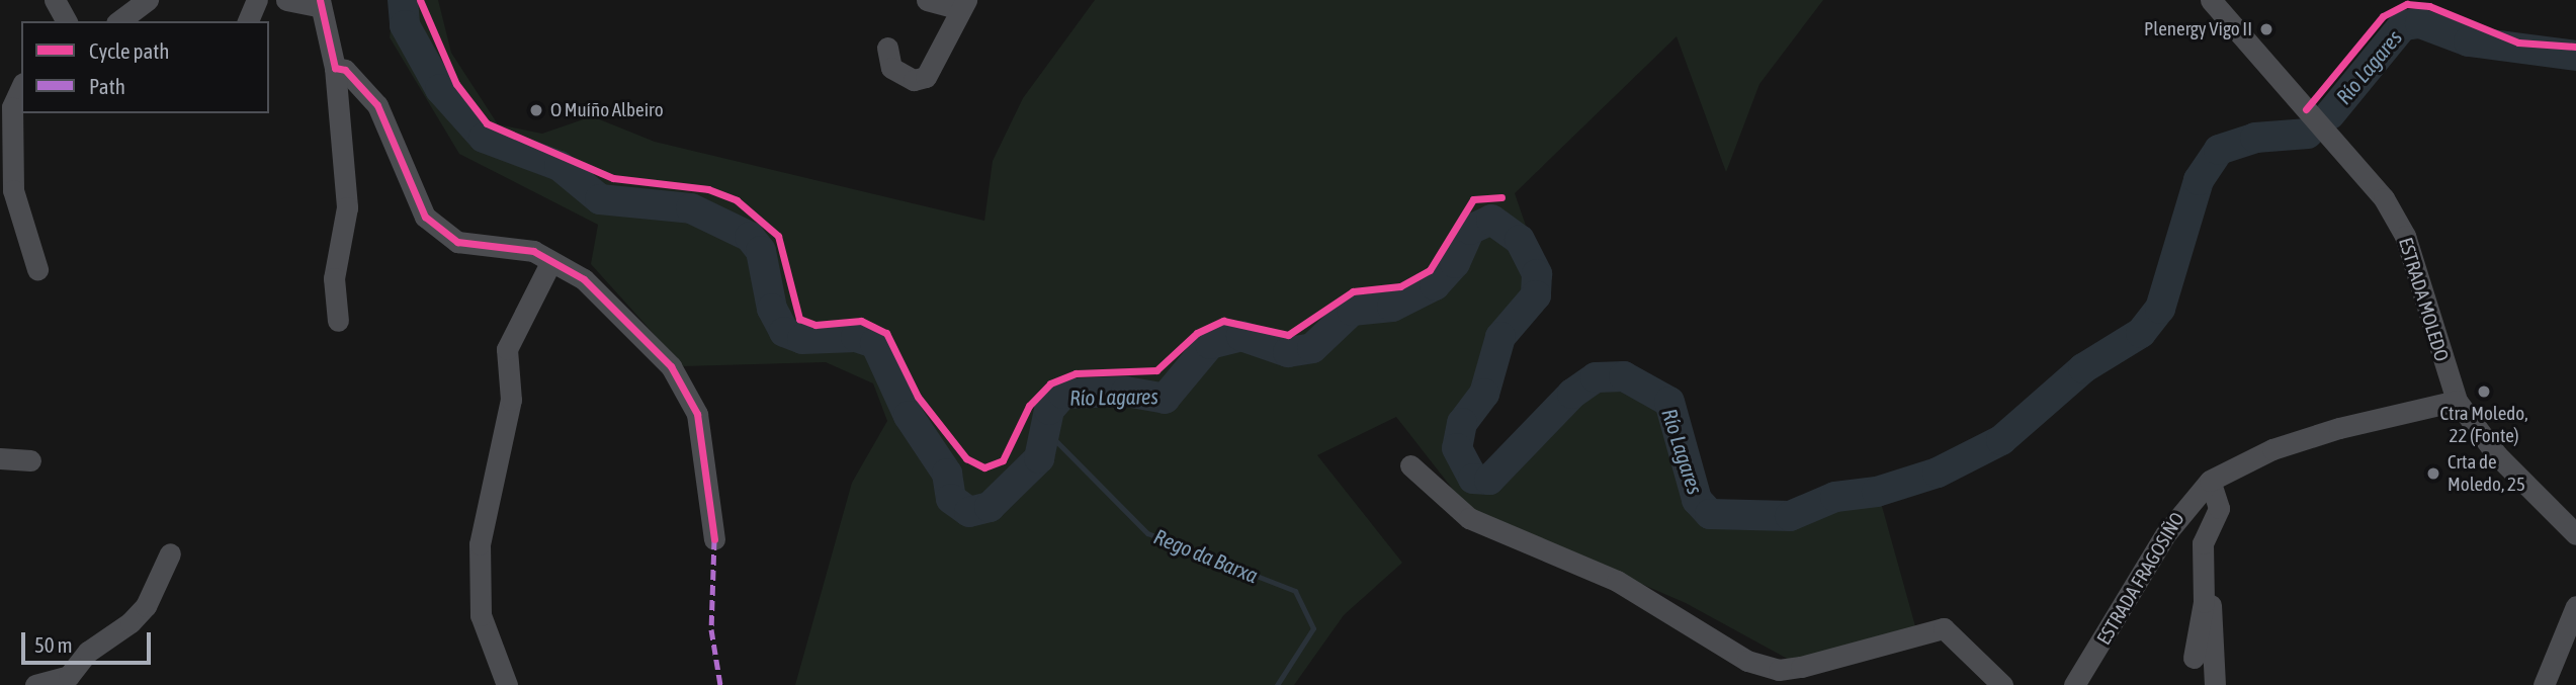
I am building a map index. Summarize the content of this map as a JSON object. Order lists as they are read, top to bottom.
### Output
{
  "streets": {
    "street": ["ESTRADA MOLEDO", "ESTRADA FRAGOSIÑO"]
  },
  "crossings": [
    ["ESTRADA MOLEDO", "ESTRADA FRAGOSIÑO"]
  ],
  "water": ["Río Lagares", "Rego da Barxa"],
  "places": [
    "Plenergy Vigo II",
    "O Muíño Albeiro",
    "Ctra Moledo, 22 (Fonte)",
    "Crta de Moledo, 25"
  ],
  "legend": ["Cycle path", "Path"],
  "scale_bar": "50 m"
}
